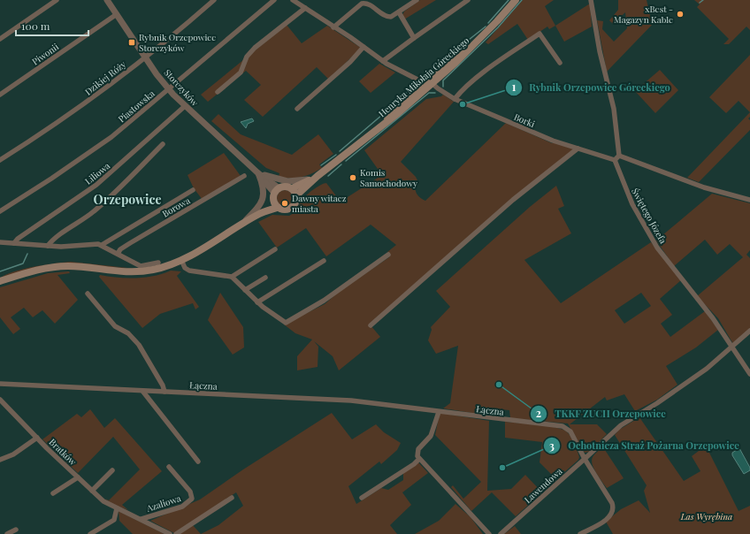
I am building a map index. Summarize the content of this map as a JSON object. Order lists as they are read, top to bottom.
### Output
{
  "streets": {
    "main road": ["Henryka Mikołaja Góreckiego"],
    "street": [
      "Piwonii",
      "Dzikiej Róży",
      "Storczyków",
      "Piastowska",
      "Borki",
      "Liliowa",
      "Borowa",
      "Świętego Józefa",
      "Łączna",
      "Bratków",
      "Lawendowa",
      "Azaliowa"
    ]
  },
  "crossings": [
    ["Piwonii", "Storczyków"],
    ["Henryka Mikołaja Góreckiego", "Storczyków"],
    ["Henryka Mikołaja Góreckiego", "Borki"],
    ["Dzikiej Róży", "Storczyków"],
    ["Storczyków", "Piastowska"],
    ["Storczyków", "Liliowa"],
    ["Borki", "Świętego Józefa"],
    ["Łączna", "Lawendowa"],
    ["Bratków", "Azaliowa"]
  ],
  "districts": ["Orzepowice"],
  "parks": ["Las Wyrębina"],
  "places": {
    "other": [
      "xBest - Magazyn Kable",
      "Rybnik Orzepowice Góreckiego",
      "Komis Samochodowy",
      "Dawny witacz miasta",
      "TKKF ZUCH Orzepowice",
      "Ochotnicza Straż Pożarna Orzepowice"
    ],
    "transit": ["Rybnik Orzepowice Storczyków"]
  },
  "scale_bar": "100 m"
}
